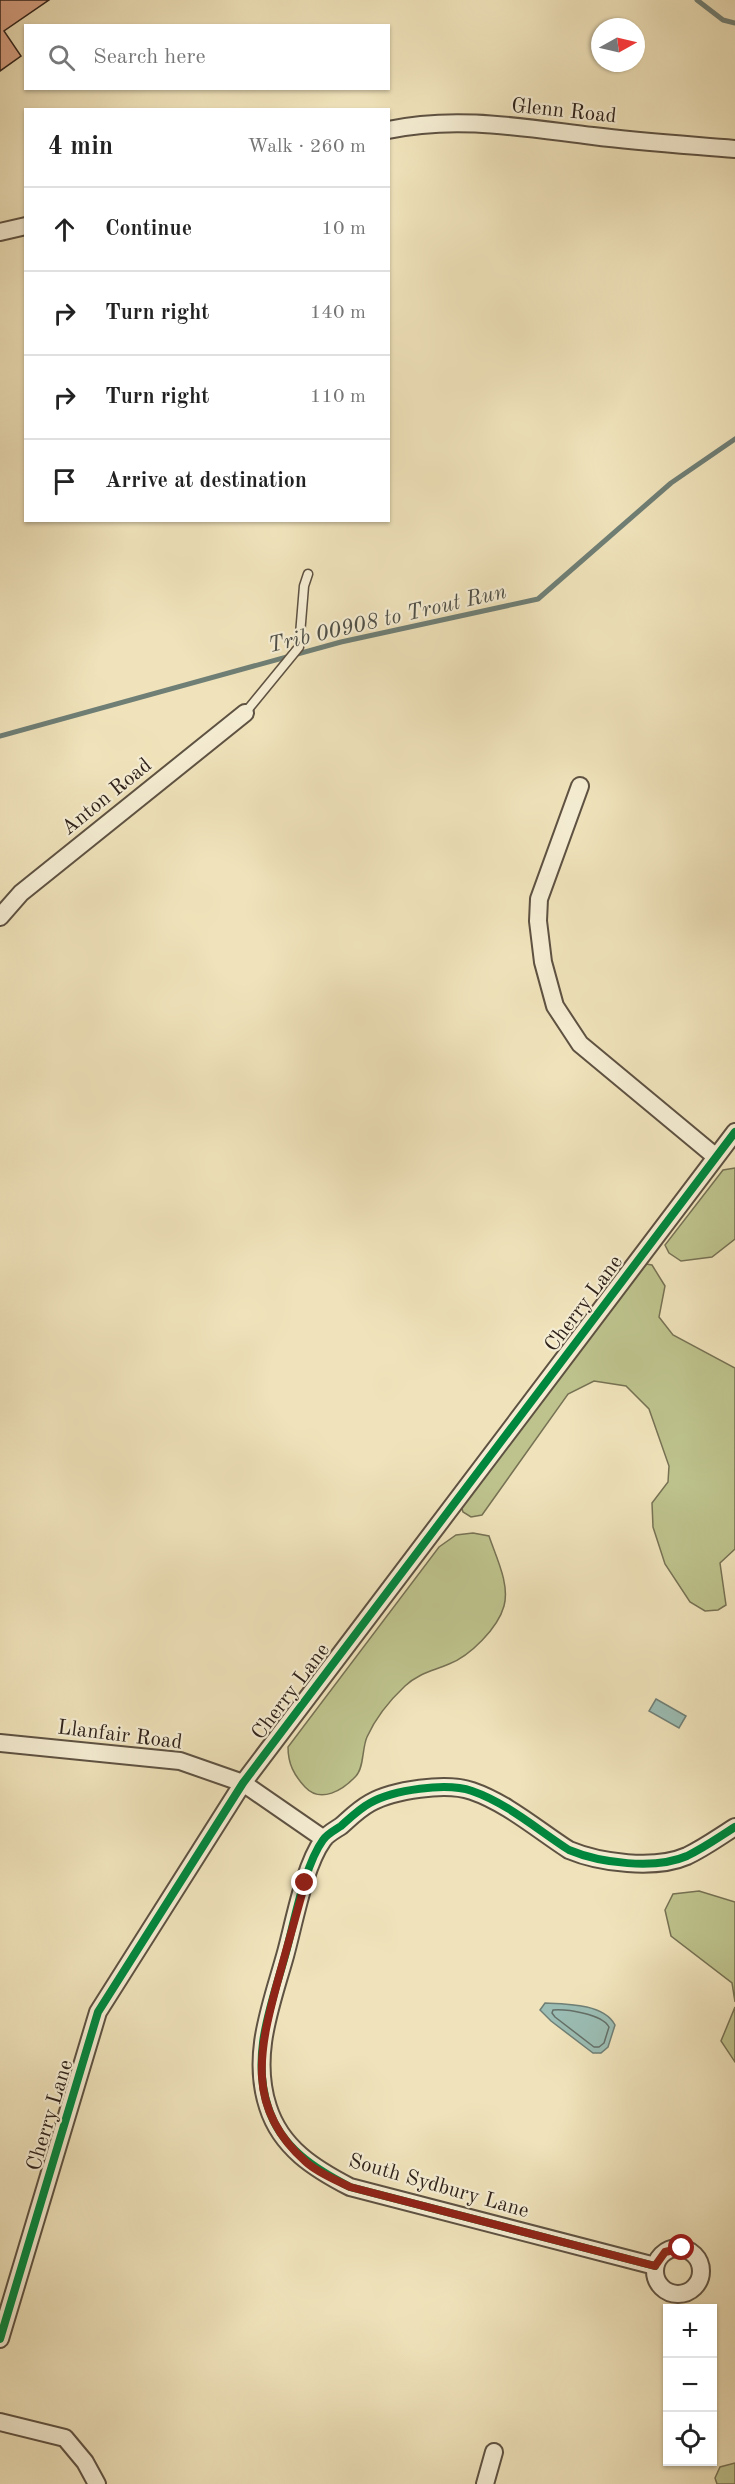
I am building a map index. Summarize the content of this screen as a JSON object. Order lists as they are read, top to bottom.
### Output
{
  "streets": {
    "street": [
      "Glenn Road",
      "Anton Road",
      "Cherry Lane",
      "Llanfair Road",
      "South Sydbury Lane"
    ]
  },
  "crossings": [
    ["Cherry Lane", "Llanfair Road"],
    ["Llanfair Road", "South Sydbury Lane"]
  ],
  "water": ["Trib 00908 to Trout Run"],
  "north": "right",
  "page": {
    "search": "Search here",
    "heading": ["4 min", "Walk · 260 m"],
    "list": [
      ["Continue", "10 m"],
      ["Turn right", "140 m"],
      ["Turn right", "110 m"],
      "Arrive at destination"
    ],
    "map_buttons": ["+", "−"]
  }
}
